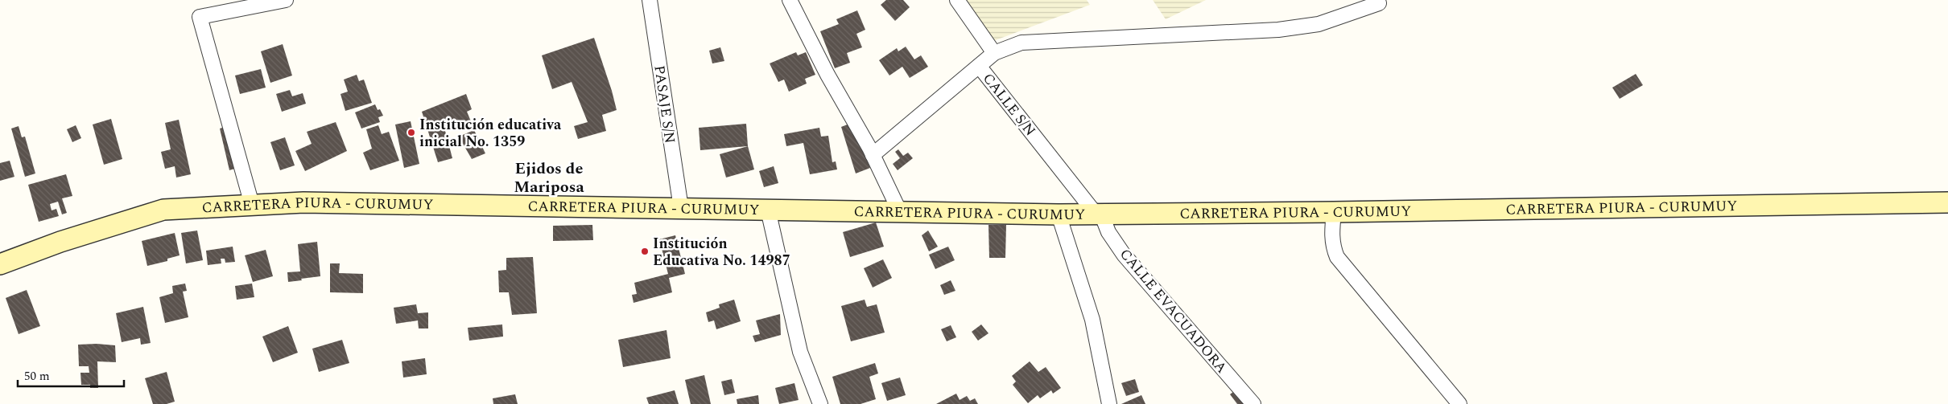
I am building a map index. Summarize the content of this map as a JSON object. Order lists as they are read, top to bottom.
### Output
{
  "streets": {
    "main road": ["CARRETERA PIURA - CURUMUY"],
    "street": ["PASAJE S/N", "CALLE S/N", "CALLE EVACUADORA"]
  },
  "crossings": [
    ["PASAJE S/N", "CARRETERA PIURA - CURUMUY"],
    ["CALLE S/N", "CARRETERA PIURA - CURUMUY"],
    ["CALLE S/N", "CALLE EVACUADORA"],
    ["CARRETERA PIURA - CURUMUY", "CALLE EVACUADORA"]
  ],
  "districts": ["Ejidos de Mariposa"],
  "places": ["Institución educativa inicial No. 1359", "Institución Educativa No. 14987"],
  "scale_bar": "50 m"
}
